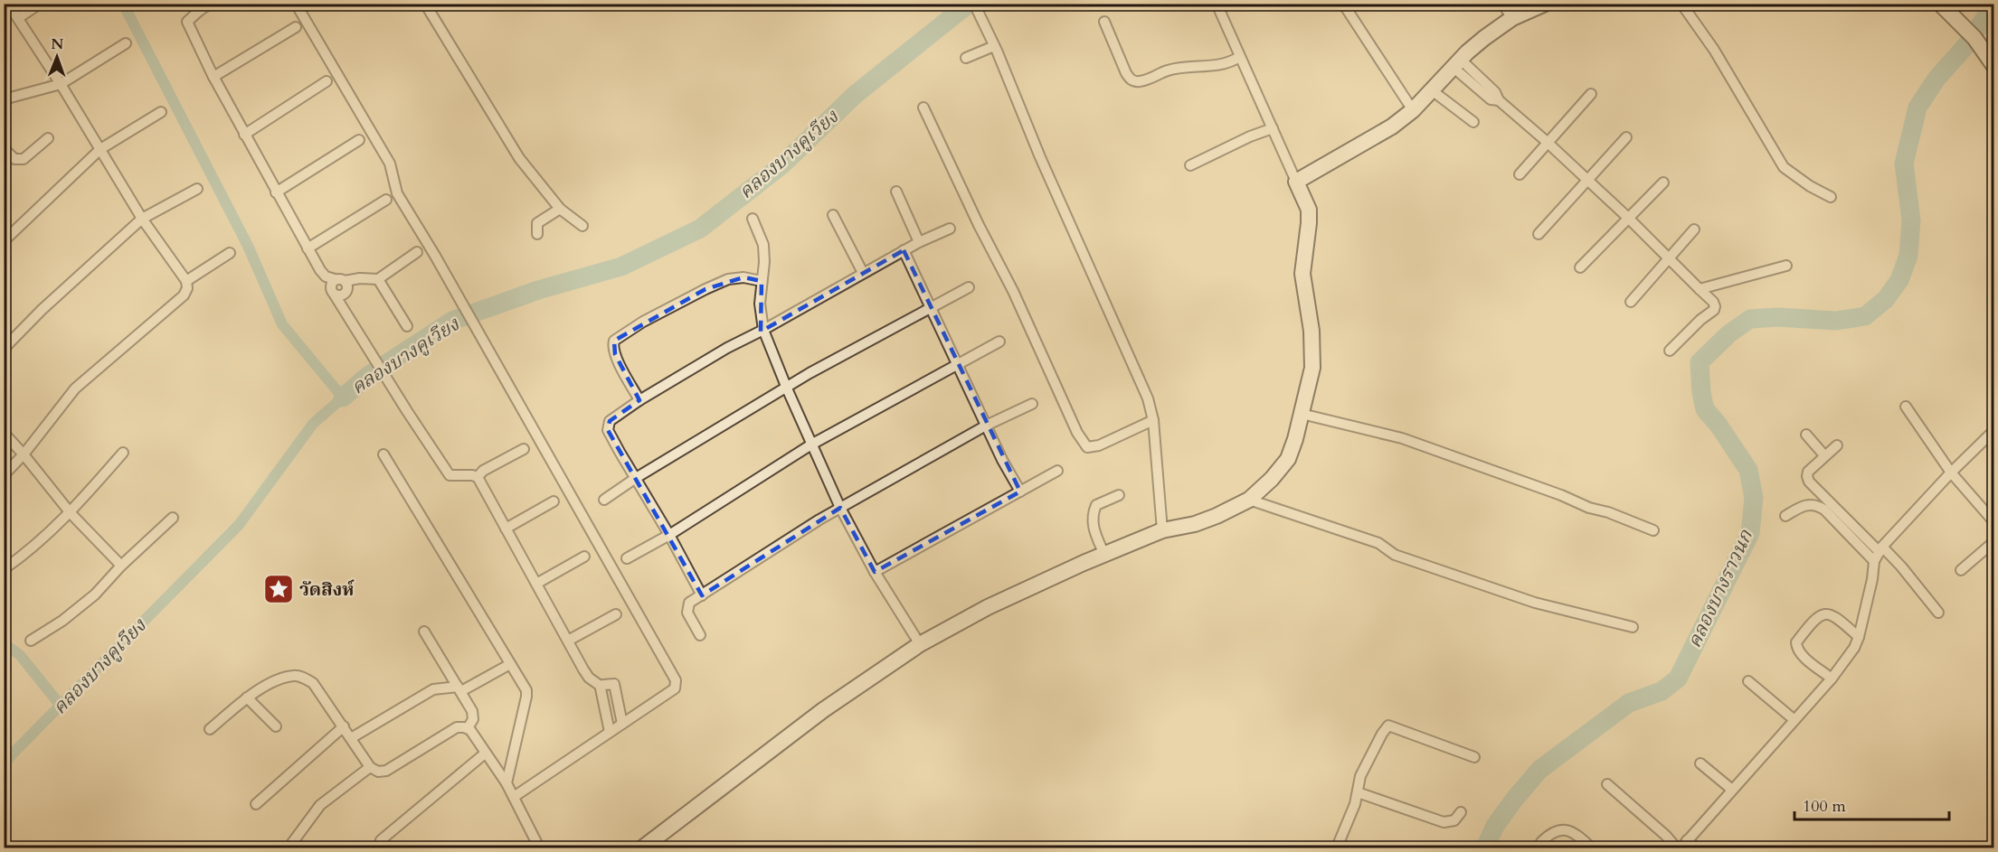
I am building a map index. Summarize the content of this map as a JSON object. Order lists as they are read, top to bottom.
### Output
{
  "water": ["คลองบางคูเวียง", "คลองบางราวนก"],
  "places": {
    "place": ["วัดสิงห์"]
  },
  "scale_bar": "100 m",
  "north": "top"
}
